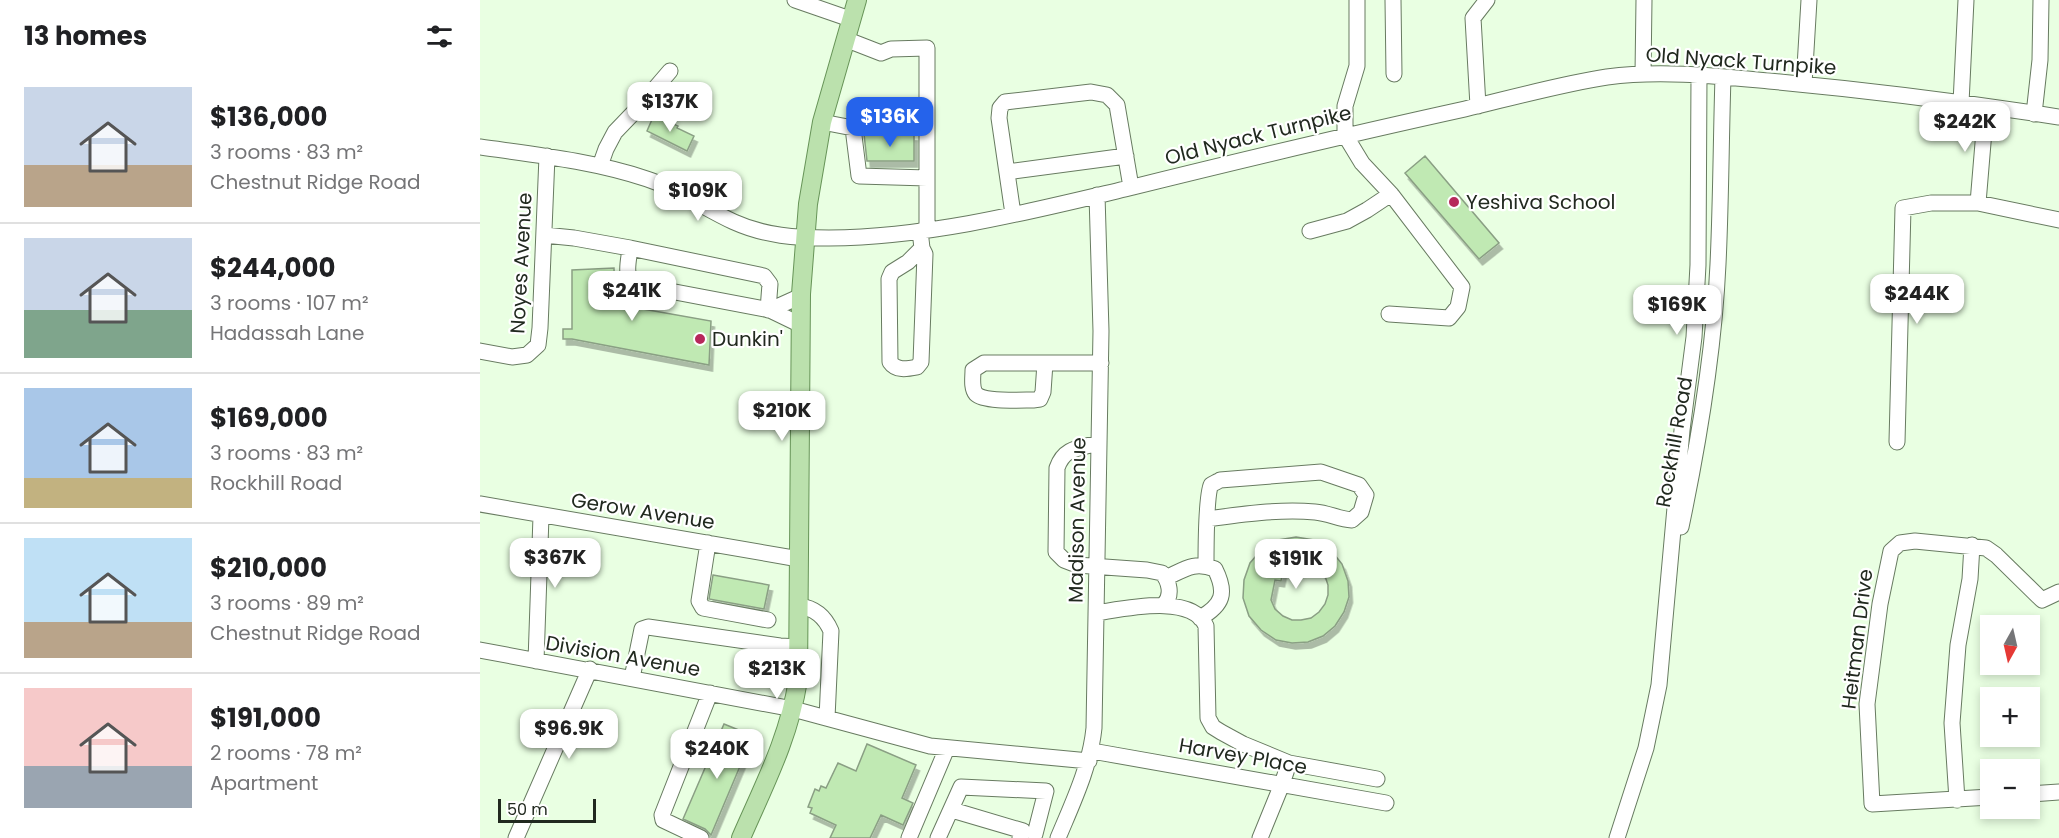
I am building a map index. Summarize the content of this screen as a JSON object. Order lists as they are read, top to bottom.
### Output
{
  "streets": {
    "street": [
      "Old Nyack Turnpike",
      "Noyes Avenue",
      "Rockhill Road",
      "Gerow Avenue",
      "Madison Avenue",
      "Heitman Drive",
      "Division Avenue",
      "Harvey Place"
    ]
  },
  "crossings": [
    ["Old Nyack Turnpike", "Noyes Avenue"],
    ["Old Nyack Turnpike", "Rockhill Road"],
    ["Old Nyack Turnpike", "Madison Avenue"],
    ["Madison Avenue", "Harvey Place"],
    ["Division Avenue", "Harvey Place"]
  ],
  "places": ["Yeshiva School", "Dunkin'"],
  "scale_bar": "50 m",
  "north": "bottom",
  "page": {
    "heading": "13 homes",
    "list": [
      {
        "name": "$136,000",
        "note": "3 rooms · 83 m² · Chestnut Ridge Road"
      },
      {
        "name": "$244,000",
        "note": "3 rooms · 107 m² · Hadassah Lane"
      },
      {
        "name": "$169,000",
        "note": "3 rooms · 83 m² · Rockhill Road"
      },
      {
        "name": "$210,000",
        "note": "3 rooms · 89 m² · Chestnut Ridge Road"
      },
      {
        "name": "$191,000",
        "note": "2 rooms · 78 m² · Apartment"
      }
    ],
    "price": [
      "$137K",
      "$136K",
      "$242K",
      "$109K",
      "$241K",
      "$244K",
      "$169K",
      "$210K",
      "$367K",
      "$191K",
      "$213K",
      "$96.9K",
      "$240K"
    ],
    "map_buttons": ["+", "−"],
    "scale": "50 m"
  }
}
